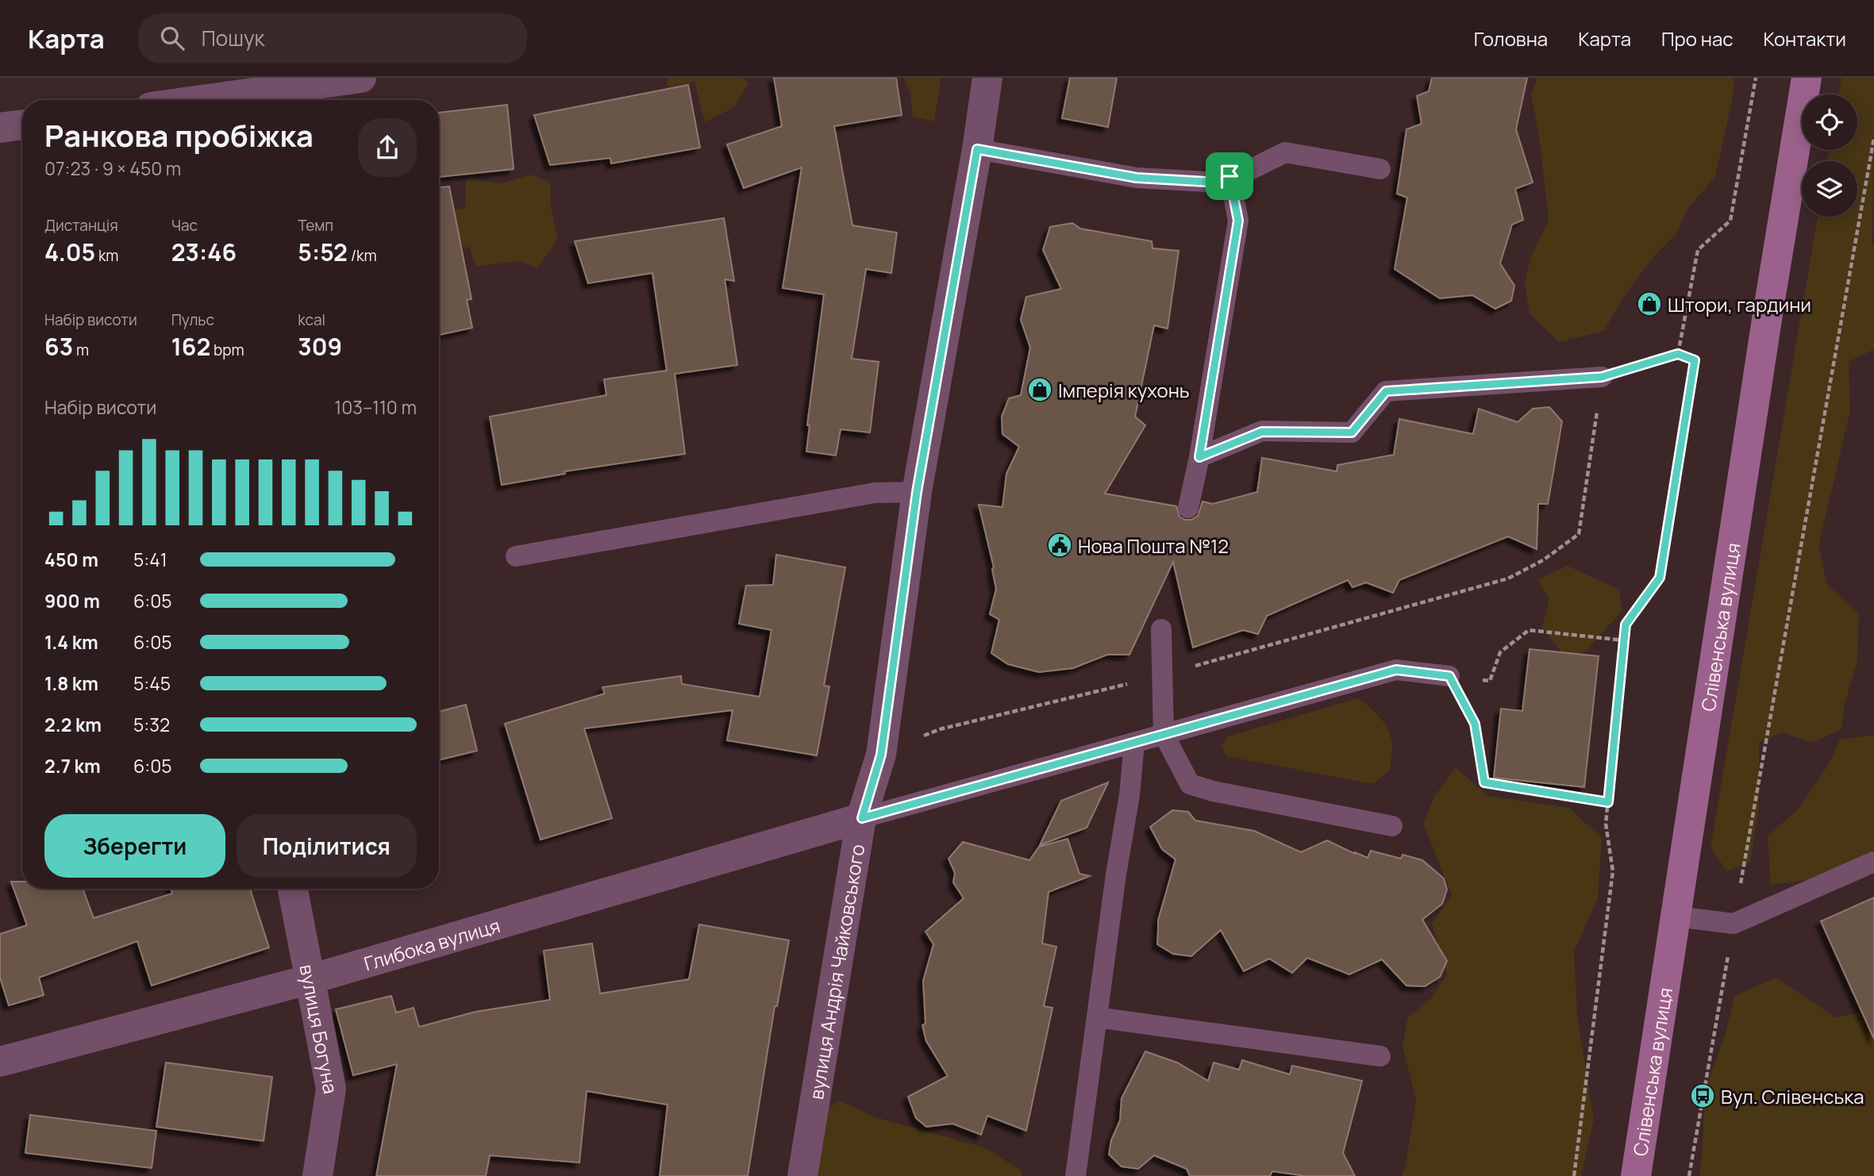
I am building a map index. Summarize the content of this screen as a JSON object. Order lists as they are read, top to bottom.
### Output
{
  "streets": {
    "main road": ["Слівенська вулиця"],
    "street": ["Глибока вулиця", "вулиця Андрія Чайковського", "вулиця Богуна"]
  },
  "crossings": [
    ["Глибока вулиця", "вулиця Андрія Чайковського"],
    ["Глибока вулиця", "вулиця Богуна"]
  ],
  "places": {
    "shop": ["Штори, гардини", "Імперія кухонь"],
    "public building": ["Нова Пошта №12"],
    "bus stop": ["Вул. Слівенська"]
  },
  "page": {
    "header": "Карта",
    "search": "Пошук",
    "nav": [
      "Головна",
      "Карта",
      "Про нас",
      "Контакти"
    ],
    "heading": ["Ранкова пробіжка", "07:23 · 9 × 450 m"],
    "stats": [
      ["Дистанція", "4.05 km"],
      ["Час", "23:46"],
      ["Темп", "5:52 /km"],
      ["Набір висоти", "63 m"],
      ["Пульс", "162 bpm"],
      ["kcal", "309"]
    ],
    "chart": ["Набір висоти", "103–110 m"],
    "list": [
      {
        "name": "450 m",
        "note": "5:41"
      },
      {
        "name": "900 m",
        "note": "6:05"
      },
      {
        "name": "1.4 km",
        "note": "6:05"
      },
      {
        "name": "1.8 km",
        "note": "5:45"
      },
      {
        "name": "2.2 km",
        "note": "5:32"
      },
      {
        "name": "2.7 km",
        "note": "6:05"
      }
    ],
    "buttons": ["Зберегти", "Поділитися"]
  }
}
